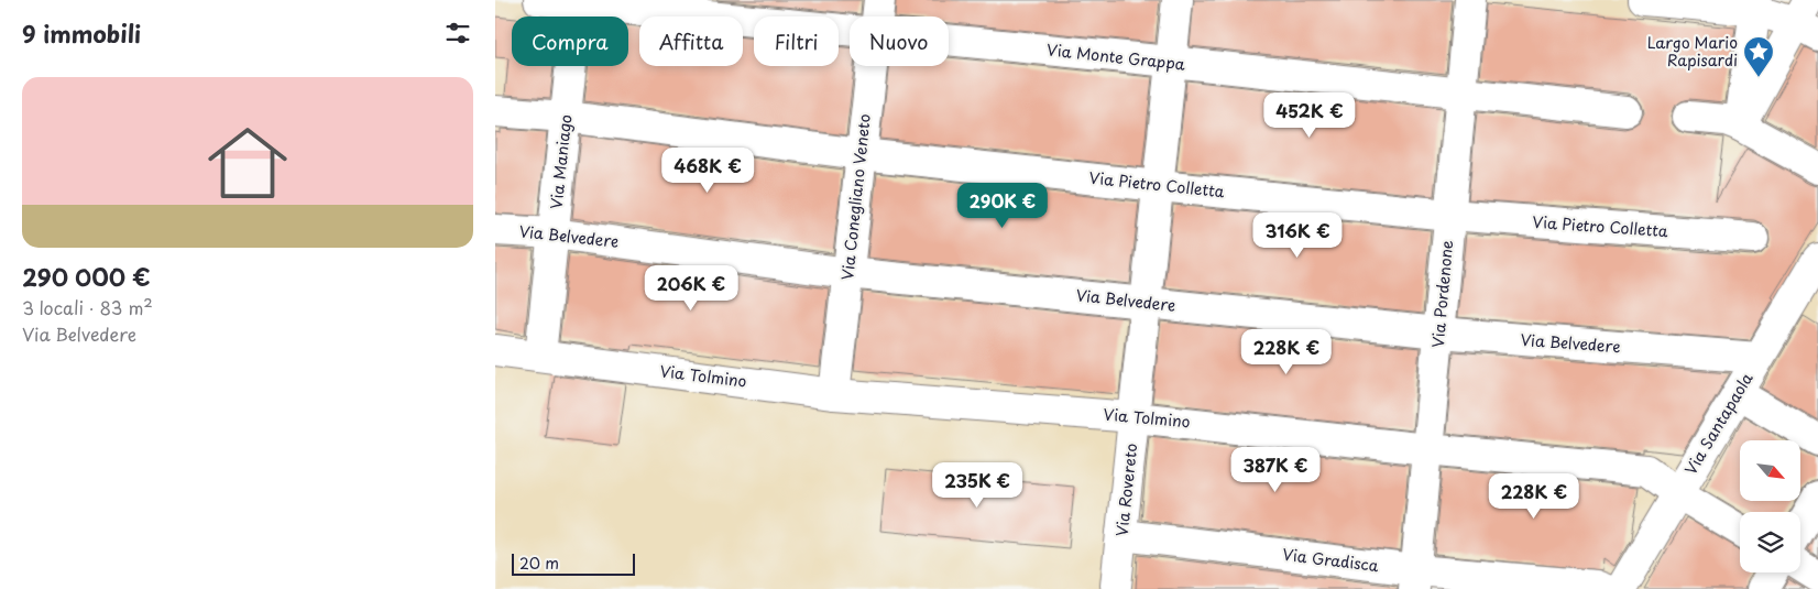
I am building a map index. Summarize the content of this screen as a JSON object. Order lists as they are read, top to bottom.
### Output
{
  "streets": {
    "street": [
      "Via Monte Grappa",
      "Via Maniago",
      "Via Pietro Colletta",
      "Via Conegliano Veneto",
      "Via Belvedere",
      "Via Pordenone",
      "Via Tolmino",
      "Via Santapaola",
      "Via Rovereto",
      "Via Gradisca"
    ]
  },
  "crossings": [
    ["Via Monte Grappa", "Via Maniago"],
    ["Via Monte Grappa", "Via Pordenone"],
    ["Via Monte Grappa", "Via Rovereto"],
    ["Via Maniago", "Via Pietro Colletta"],
    ["Via Maniago", "Via Belvedere"],
    ["Via Maniago", "Via Tolmino"],
    ["Via Pietro Colletta", "Via Conegliano Veneto"],
    ["Via Pietro Colletta", "Via Pordenone"],
    ["Via Pietro Colletta", "Via Rovereto"],
    ["Via Conegliano Veneto", "Via Belvedere"],
    ["Via Conegliano Veneto", "Via Tolmino"],
    ["Via Belvedere", "Via Pordenone"],
    ["Via Belvedere", "Via Santapaola"],
    ["Via Belvedere", "Via Rovereto"],
    ["Via Pordenone", "Via Tolmino"],
    ["Via Pordenone", "Via Gradisca"],
    ["Via Tolmino", "Via Santapaola"],
    ["Via Tolmino", "Via Rovereto"],
    ["Via Rovereto", "Via Gradisca"]
  ],
  "places": {
    "place": ["Largo Mario Rapisardi"]
  },
  "scale_bar": "20 m",
  "north": "bottom right",
  "page": {
    "heading": "9 immobili",
    "chip": [
      "Compra",
      "Affitta",
      "Filtri",
      "Nuovo"
    ],
    "list": [
      {
        "name": "290 000 €",
        "note": "3 locali · 83 m² · Via Belvedere"
      }
    ],
    "price": [
      "452K €",
      "468K €",
      "290K €",
      "316K €",
      "206K €",
      "228K €",
      "387K €",
      "235K €",
      "228K €"
    ],
    "scale": "20 m"
  }
}
